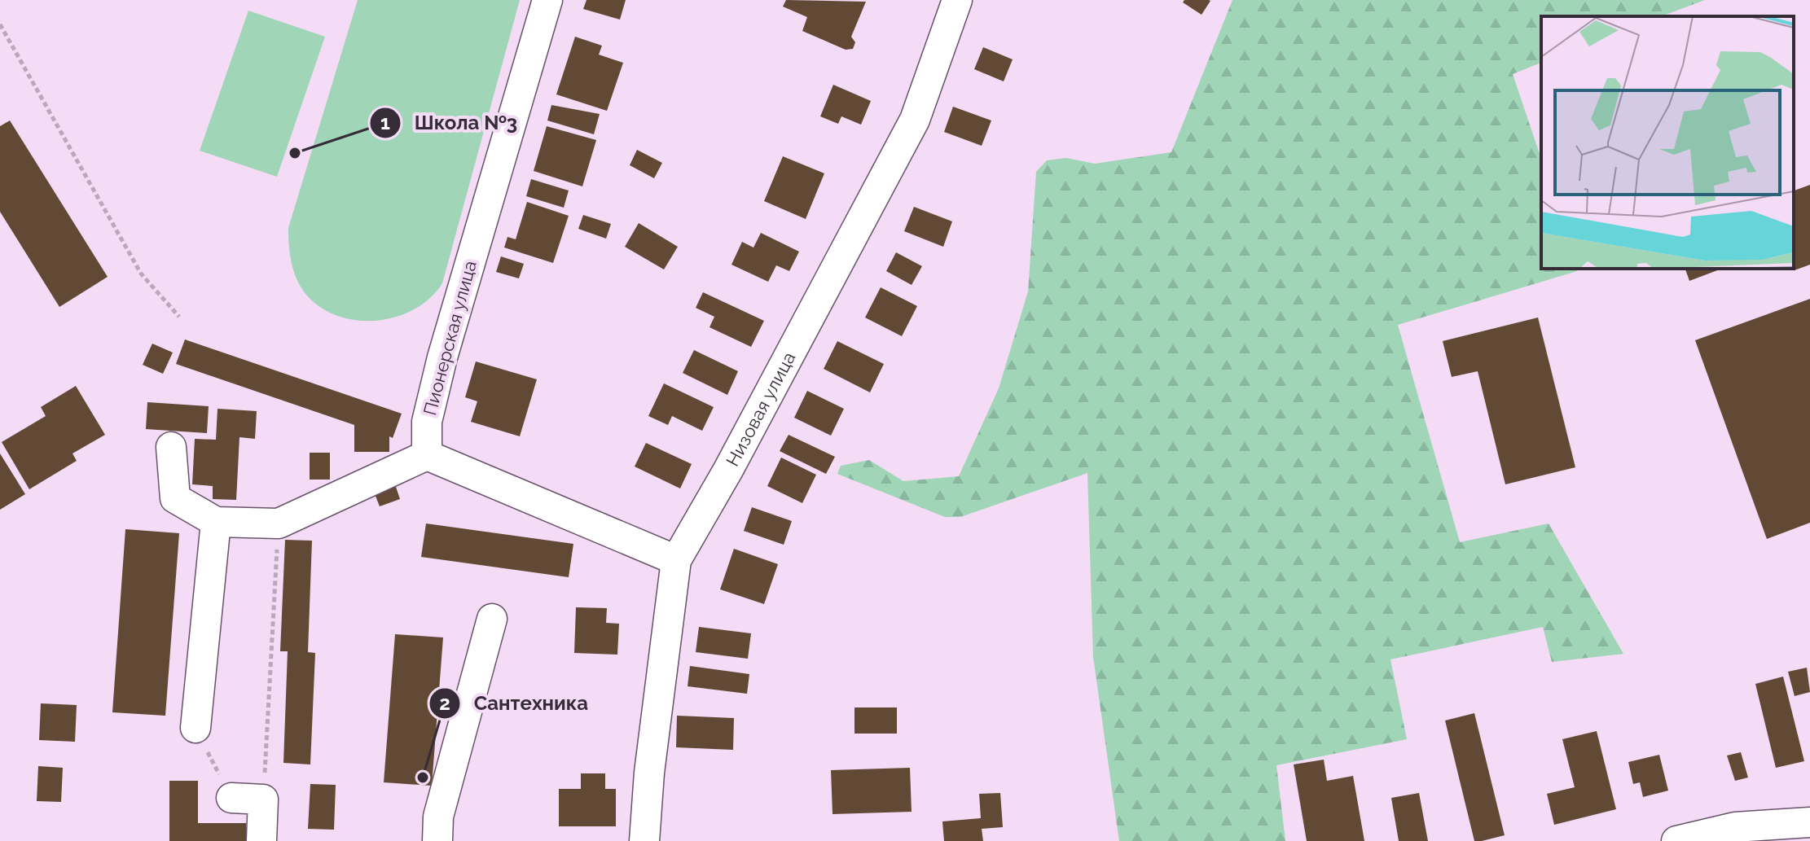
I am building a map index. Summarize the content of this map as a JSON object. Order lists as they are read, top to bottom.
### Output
{
  "streets": {
    "street": ["Пионерская улица", "Низовая улица"]
  },
  "places": ["Школа №3", "Сантехника"]
}
